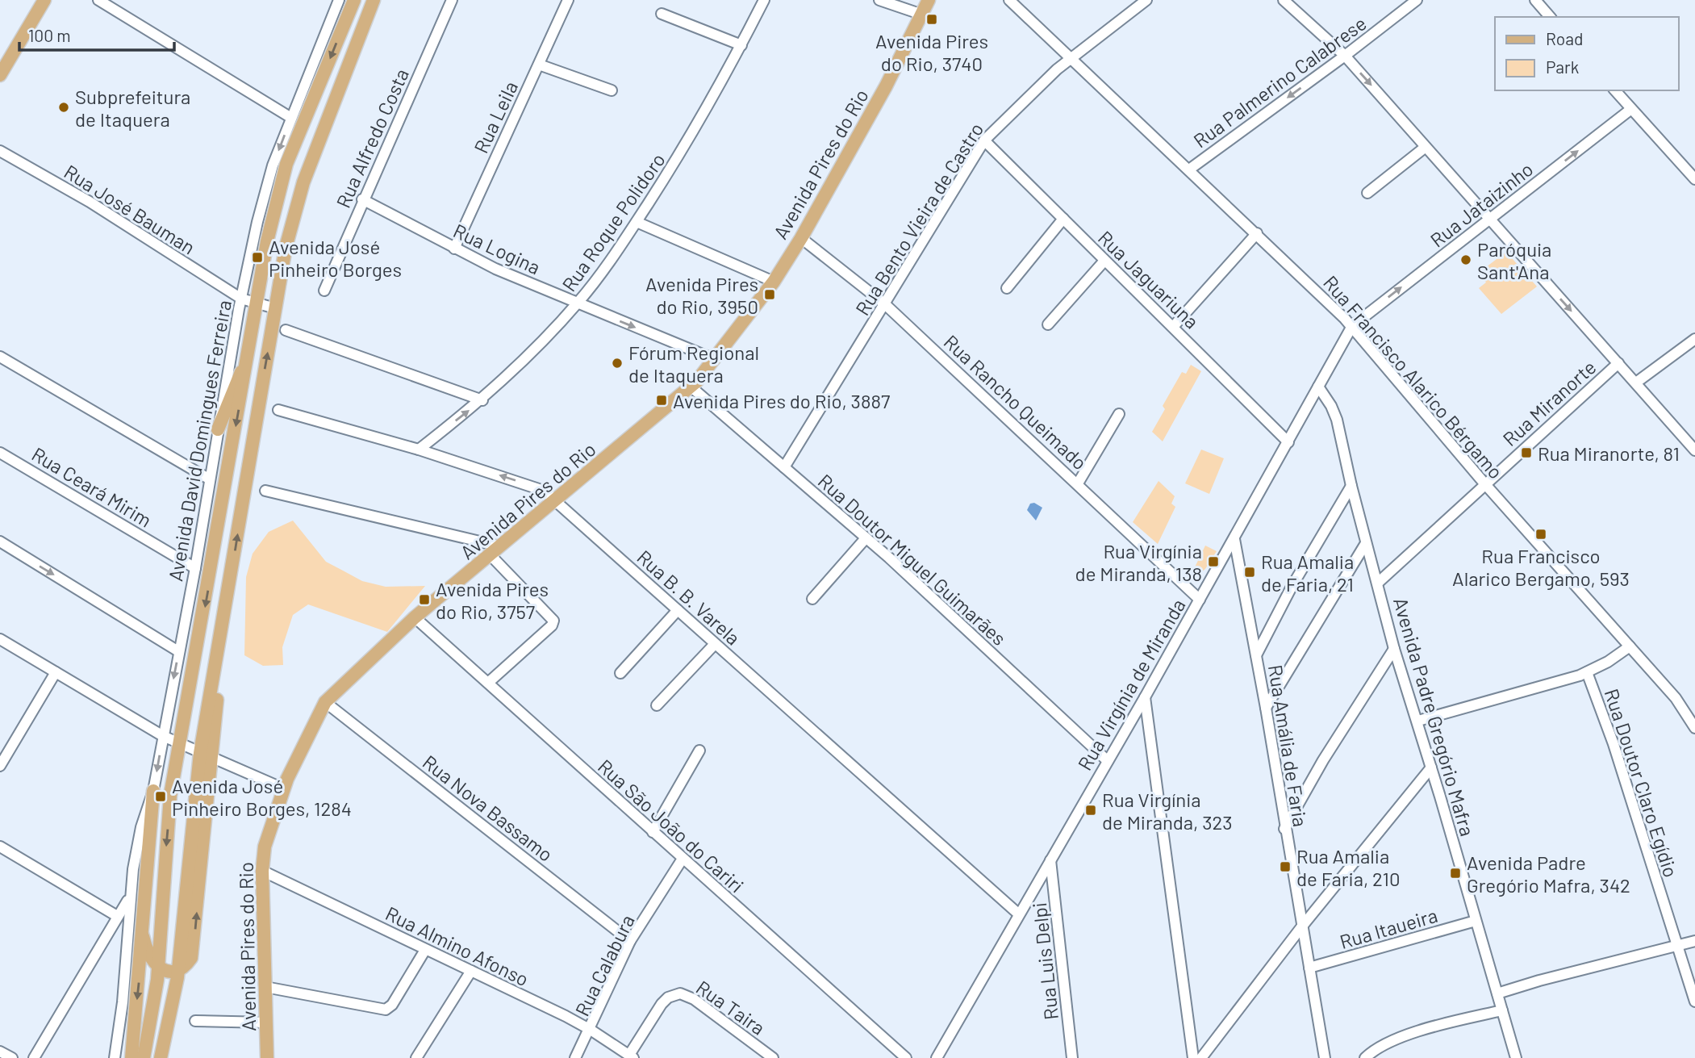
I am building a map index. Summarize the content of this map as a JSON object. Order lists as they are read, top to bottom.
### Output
{
  "streets": {
    "main road": ["Avenida Pires do Rio"],
    "street": [
      "Rua Palmerino Calabrese",
      "Rua Leila",
      "Rua Alfredo Costa",
      "Rua Jataizinho",
      "Rua José Bauman",
      "Rua Bento Vieira de Castro",
      "Rua Roque Polidoro",
      "Rua Logina",
      "Rua Jaguariuna",
      "Rua Francisco Alarico Bérgamo",
      "Rua Rancho Queimado",
      "Rua Miranorte",
      "Avenida David Domingues Ferreira",
      "Rua Ceará Mirim",
      "Rua Doutor Miguel Guimarães",
      "Rua B. B. Varela",
      "Rua Virgínia de Miranda",
      "Avenida Padre Gregório Mafra",
      "Rua Amália de Faria",
      "Rua Doutor Claro Egídio",
      "Rua Nova Bassamo",
      "Rua São João do Cariri",
      "Rua Itaueira",
      "Rua Almino Afonso",
      "Rua Luis Delpi",
      "Rua Calabura",
      "Rua Taira"
    ]
  },
  "crossings": [
    ["Rua Palmerino Calabrese", "Rua Francisco Alarico Bérgamo"],
    ["Rua Leila", "Rua Logina"],
    ["Rua Alfredo Costa", "Rua Logina"],
    ["Avenida Pires do Rio", "Rua Logina"],
    ["Avenida Pires do Rio", "Rua Rancho Queimado"],
    ["Avenida Pires do Rio", "Rua Doutor Miguel Guimarães"],
    ["Avenida Pires do Rio", "Rua B. B. Varela"],
    ["Avenida Pires do Rio", "Rua Nova Bassamo"],
    ["Avenida Pires do Rio", "Rua São João do Cariri"],
    ["Avenida Pires do Rio", "Rua Almino Afonso"],
    ["Rua Jataizinho", "Rua Francisco Alarico Bérgamo"],
    ["Rua Jataizinho", "Rua Virgínia de Miranda"],
    ["Rua José Bauman", "Avenida David Domingues Ferreira"],
    ["Rua Bento Vieira de Castro", "Rua Jaguariuna"],
    ["Rua Bento Vieira de Castro", "Rua Francisco Alarico Bérgamo"],
    ["Rua Bento Vieira de Castro", "Rua Rancho Queimado"],
    ["Rua Bento Vieira de Castro", "Rua Doutor Miguel Guimarães"],
    ["Rua Roque Polidoro", "Rua Logina"],
    ["Rua Roque Polidoro", "Rua B. B. Varela"],
    ["Rua Jaguariuna", "Rua Virgínia de Miranda"],
    ["Rua Francisco Alarico Bérgamo", "Rua Miranorte"],
    ["Rua Francisco Alarico Bérgamo", "Rua Virgínia de Miranda"],
    ["Rua Rancho Queimado", "Rua Virgínia de Miranda"],
    ["Rua Miranorte", "Avenida Padre Gregório Mafra"],
    ["Avenida David Domingues Ferreira", "Rua Ceará Mirim"],
    ["Rua Doutor Miguel Guimarães", "Rua Virgínia de Miranda"],
    ["Rua B. B. Varela", "Rua Virgínia de Miranda"],
    ["Rua Virgínia de Miranda", "Avenida Padre Gregório Mafra"],
    ["Rua Virgínia de Miranda", "Rua Amália de Faria"],
    ["Rua Virgínia de Miranda", "Rua Luis Delpi"],
    ["Avenida Padre Gregório Mafra", "Rua Itaueira"],
    ["Rua Amália de Faria", "Rua Itaueira"],
    ["Rua Nova Bassamo", "Rua Calabura"],
    ["Rua São João do Cariri", "Rua Calabura"],
    ["Rua Almino Afonso", "Rua Calabura"],
    ["Rua Almino Afonso", "Rua Taira"]
  ],
  "one_way": ["Rua Palmerino Calabrese", "Rua Jataizinho", "Rua Logina"],
  "places": {
    "transit": [
      "Avenida Pires do Rio, 3740",
      "Avenida José Pinheiro Borges",
      "Avenida Pires do Rio, 3950",
      "Avenida Pires do Rio, 3887",
      "Rua Miranorte, 81",
      "Rua Francisco Alarico Bergamo, 593",
      "Rua Virgínia de Miranda, 138",
      "Rua Amalia de Faria, 21",
      "Avenida Pires do Rio, 3757",
      "Avenida José Pinheiro Borges, 1284",
      "Rua Virgínia de Miranda, 323",
      "Rua Amalia de Faria, 210",
      "Avenida Padre Gregório Mafra, 342"
    ],
    "other": ["Subprefeitura de Itaquera", "Paróquia Sant'Ana", "Fórum Regional de Itaquera"]
  },
  "legend": ["Road", "Park"],
  "scale_bar": "100 m"
}
